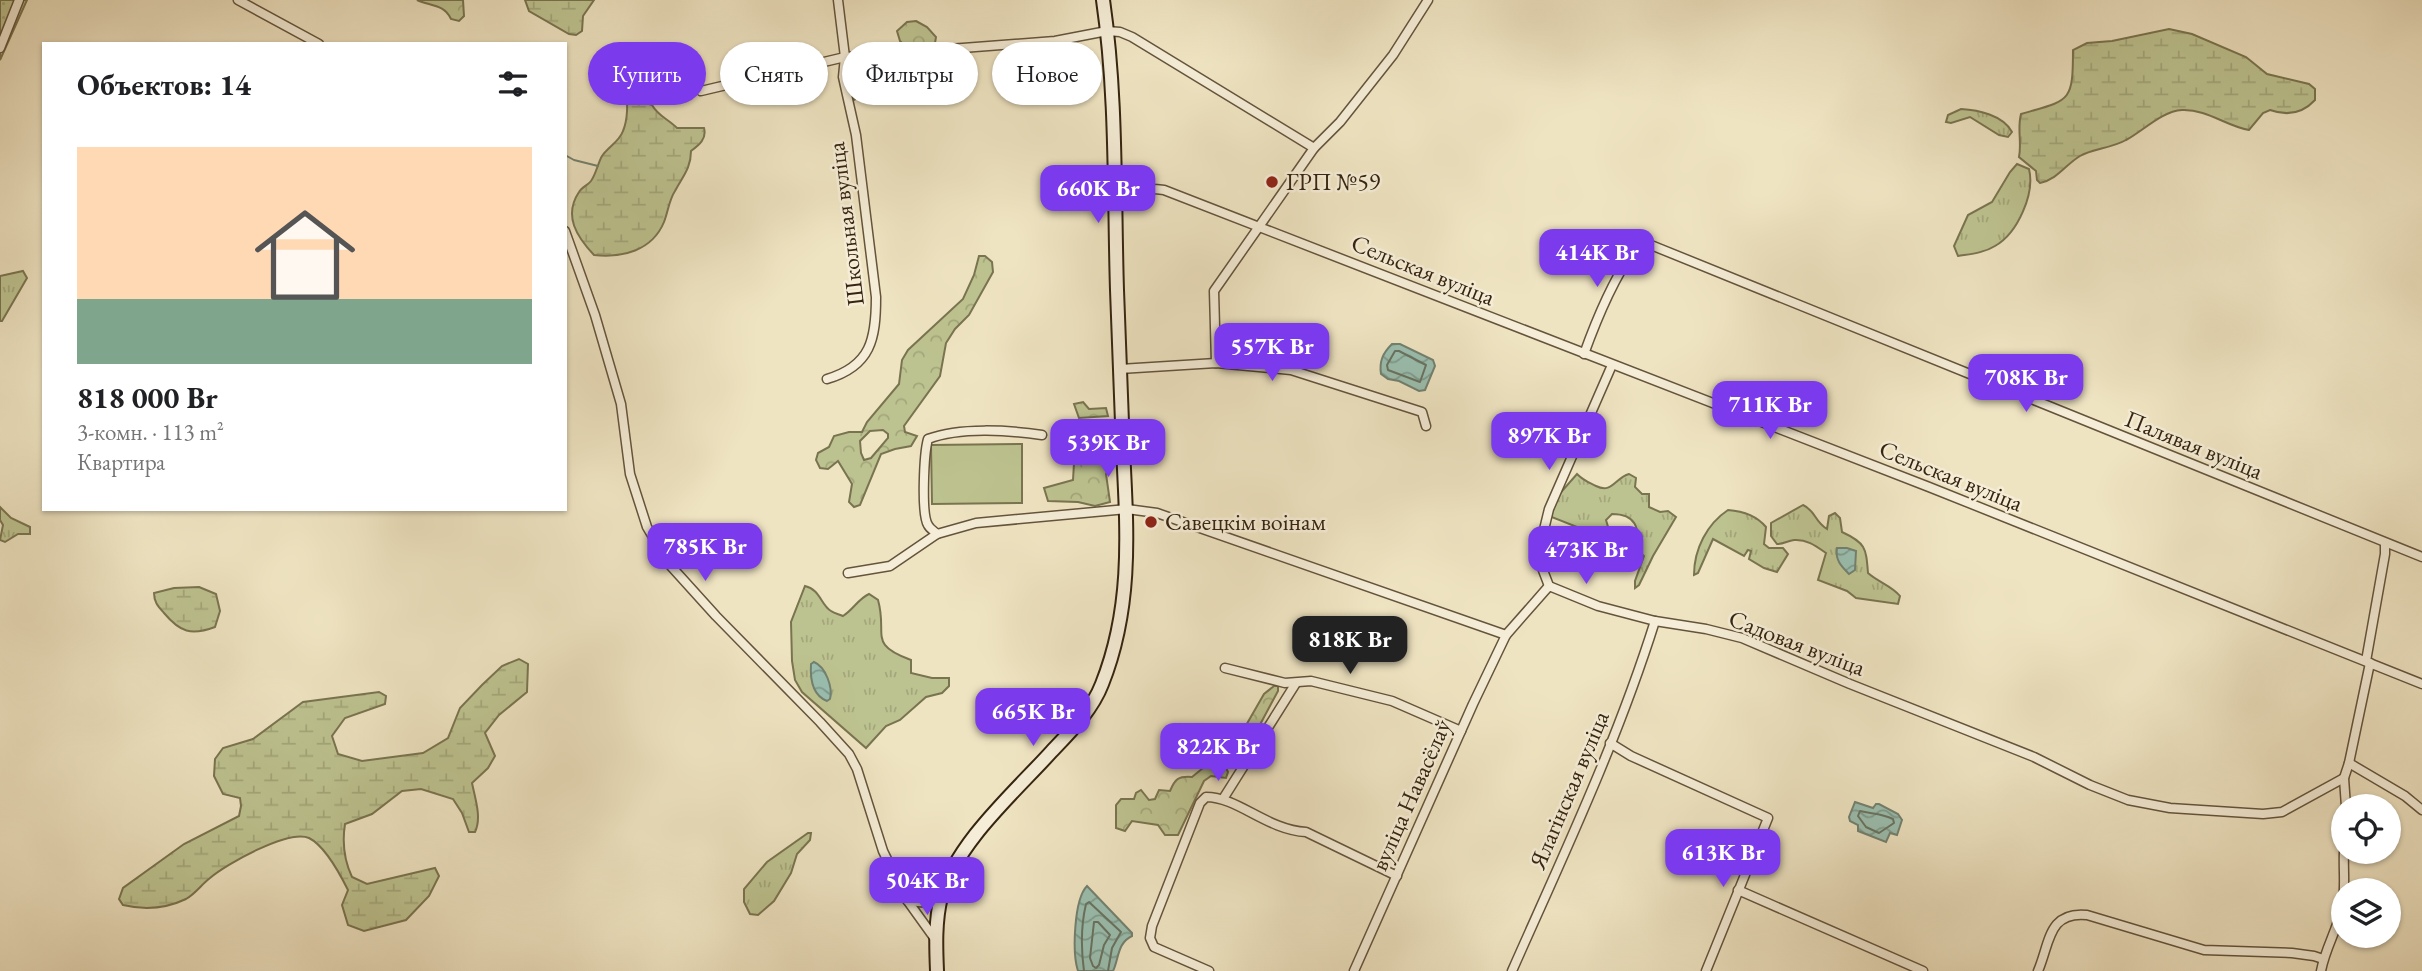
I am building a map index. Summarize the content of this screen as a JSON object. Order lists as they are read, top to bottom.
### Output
{
  "streets": {
    "street": [
      "Школьная вуліца",
      "Сельская вуліца",
      "Палявая вуліца",
      "Садовая вуліца",
      "Ялагінская вуліца",
      "вуліца Навасёлаў"
    ]
  },
  "crossings": [
    ["Сельская вуліца", "Палявая вуліца"],
    ["Садовая вуліца", "Ялагінская вуліца"]
  ],
  "places": ["ГРП №59", "Савецкім воінам"],
  "page": {
    "chip": [
      "Купить",
      "Снять",
      "Фильтры",
      "Новое"
    ],
    "heading": "Объектов: 14",
    "list": [
      {
        "name": "818 000 Br",
        "note": "3-комн. · 113 m² · Квартира"
      }
    ],
    "price": [
      "660K Br",
      "414K Br",
      "557K Br",
      "708K Br",
      "711K Br",
      "897K Br",
      "539K Br",
      "785K Br",
      "473K Br",
      "818K Br",
      "665K Br",
      "822K Br",
      "613K Br",
      "504K Br"
    ]
  }
}
